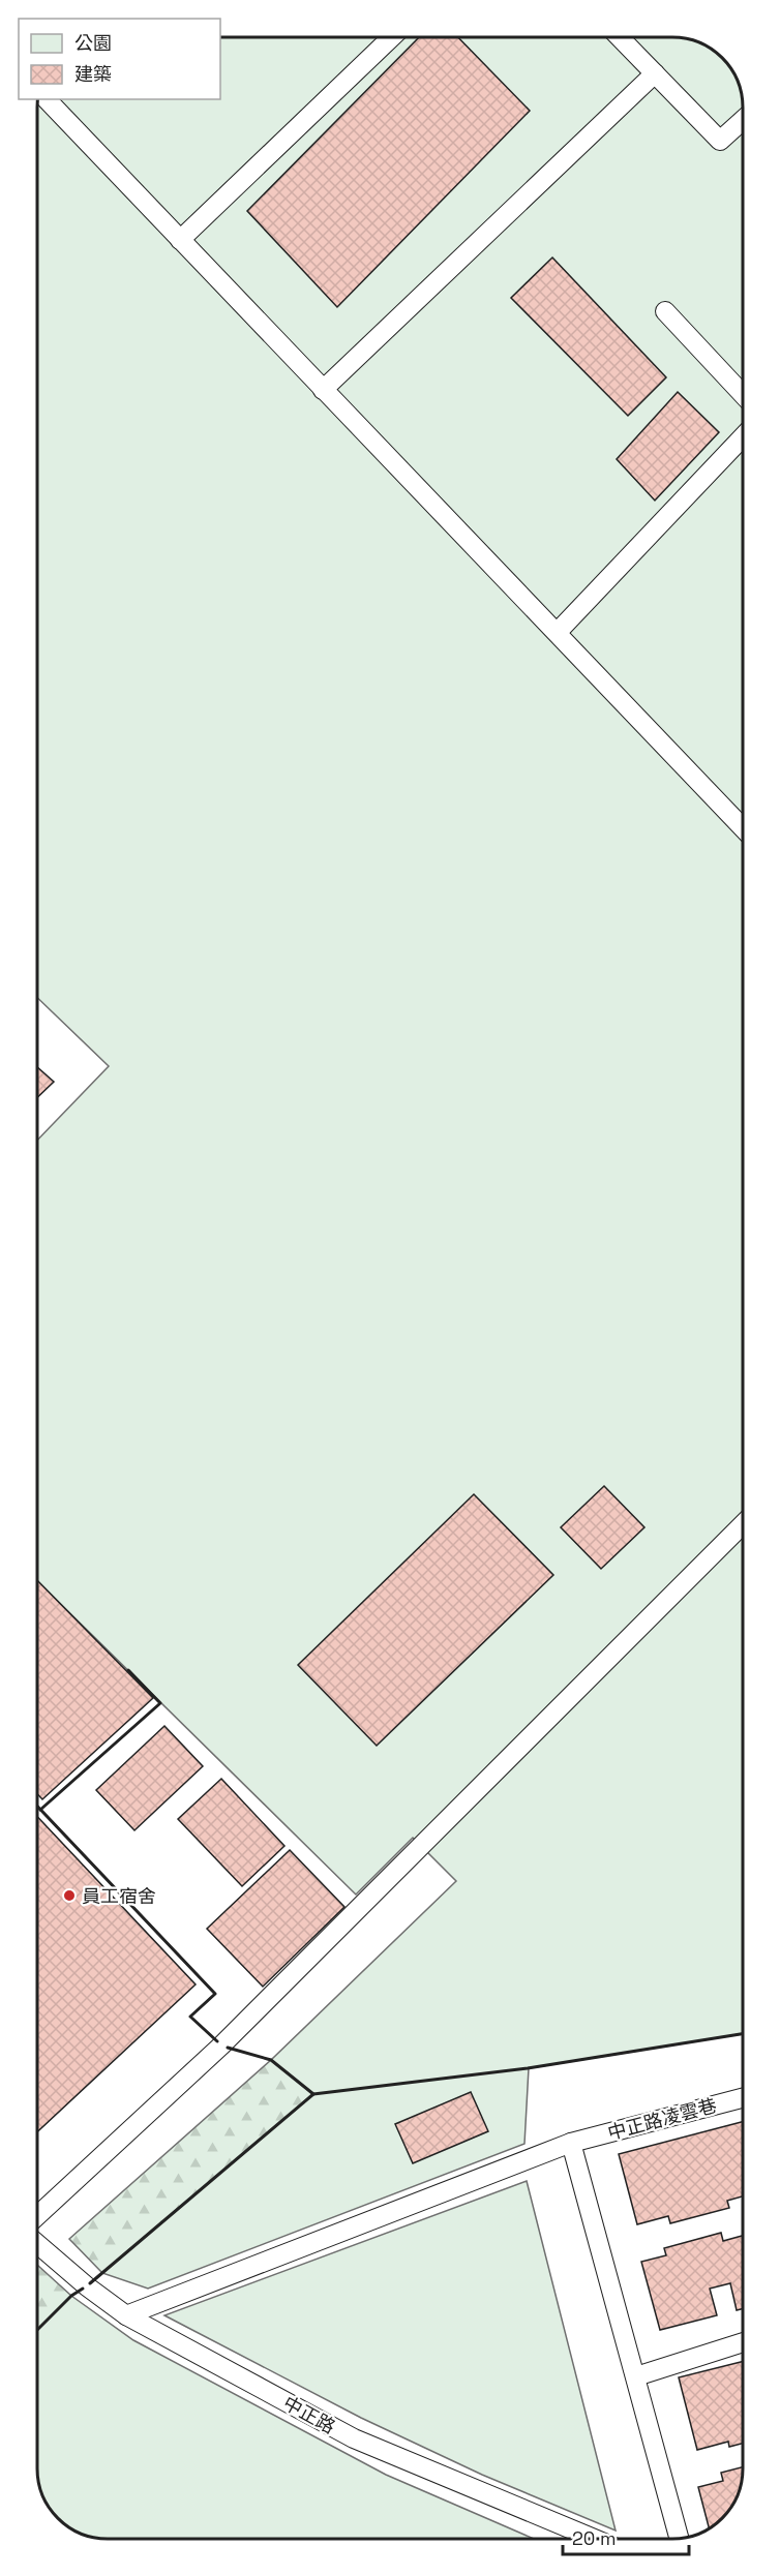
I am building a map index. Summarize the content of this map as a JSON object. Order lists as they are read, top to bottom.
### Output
{
  "streets": {
    "lane": ["中正路凌雲巷", "中正路"]
  },
  "crossings": [
    ["中正路凌雲巷", "中正路"]
  ],
  "places": ["員工宿舍"],
  "legend": ["公園", "建築"],
  "scale_bar": "20 m"
}
